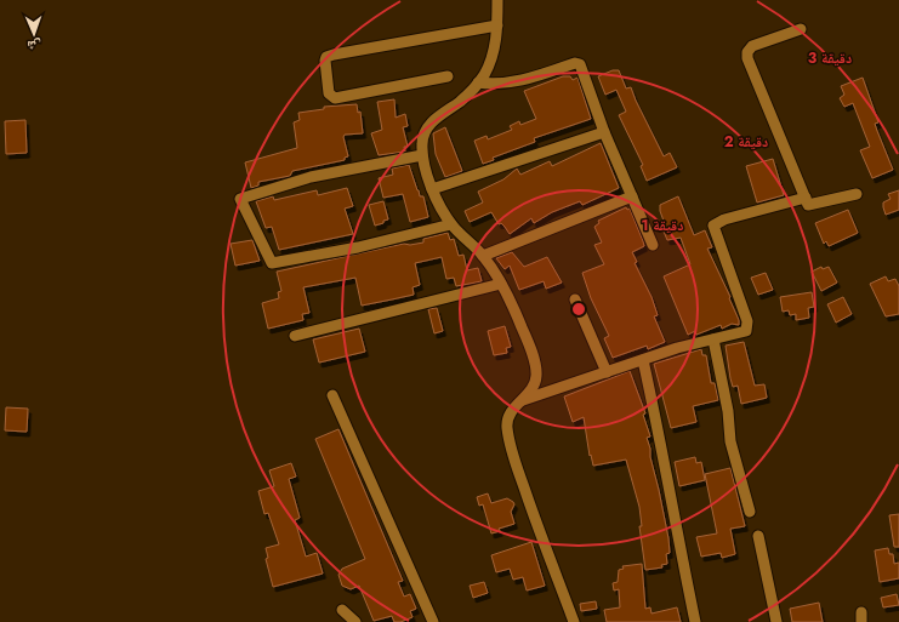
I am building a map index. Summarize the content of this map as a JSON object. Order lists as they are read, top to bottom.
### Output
{
  "north": "bottom",
  "rings": ["3 دقيقة", "2 دقيقة", "1 دقيقة"]
}
